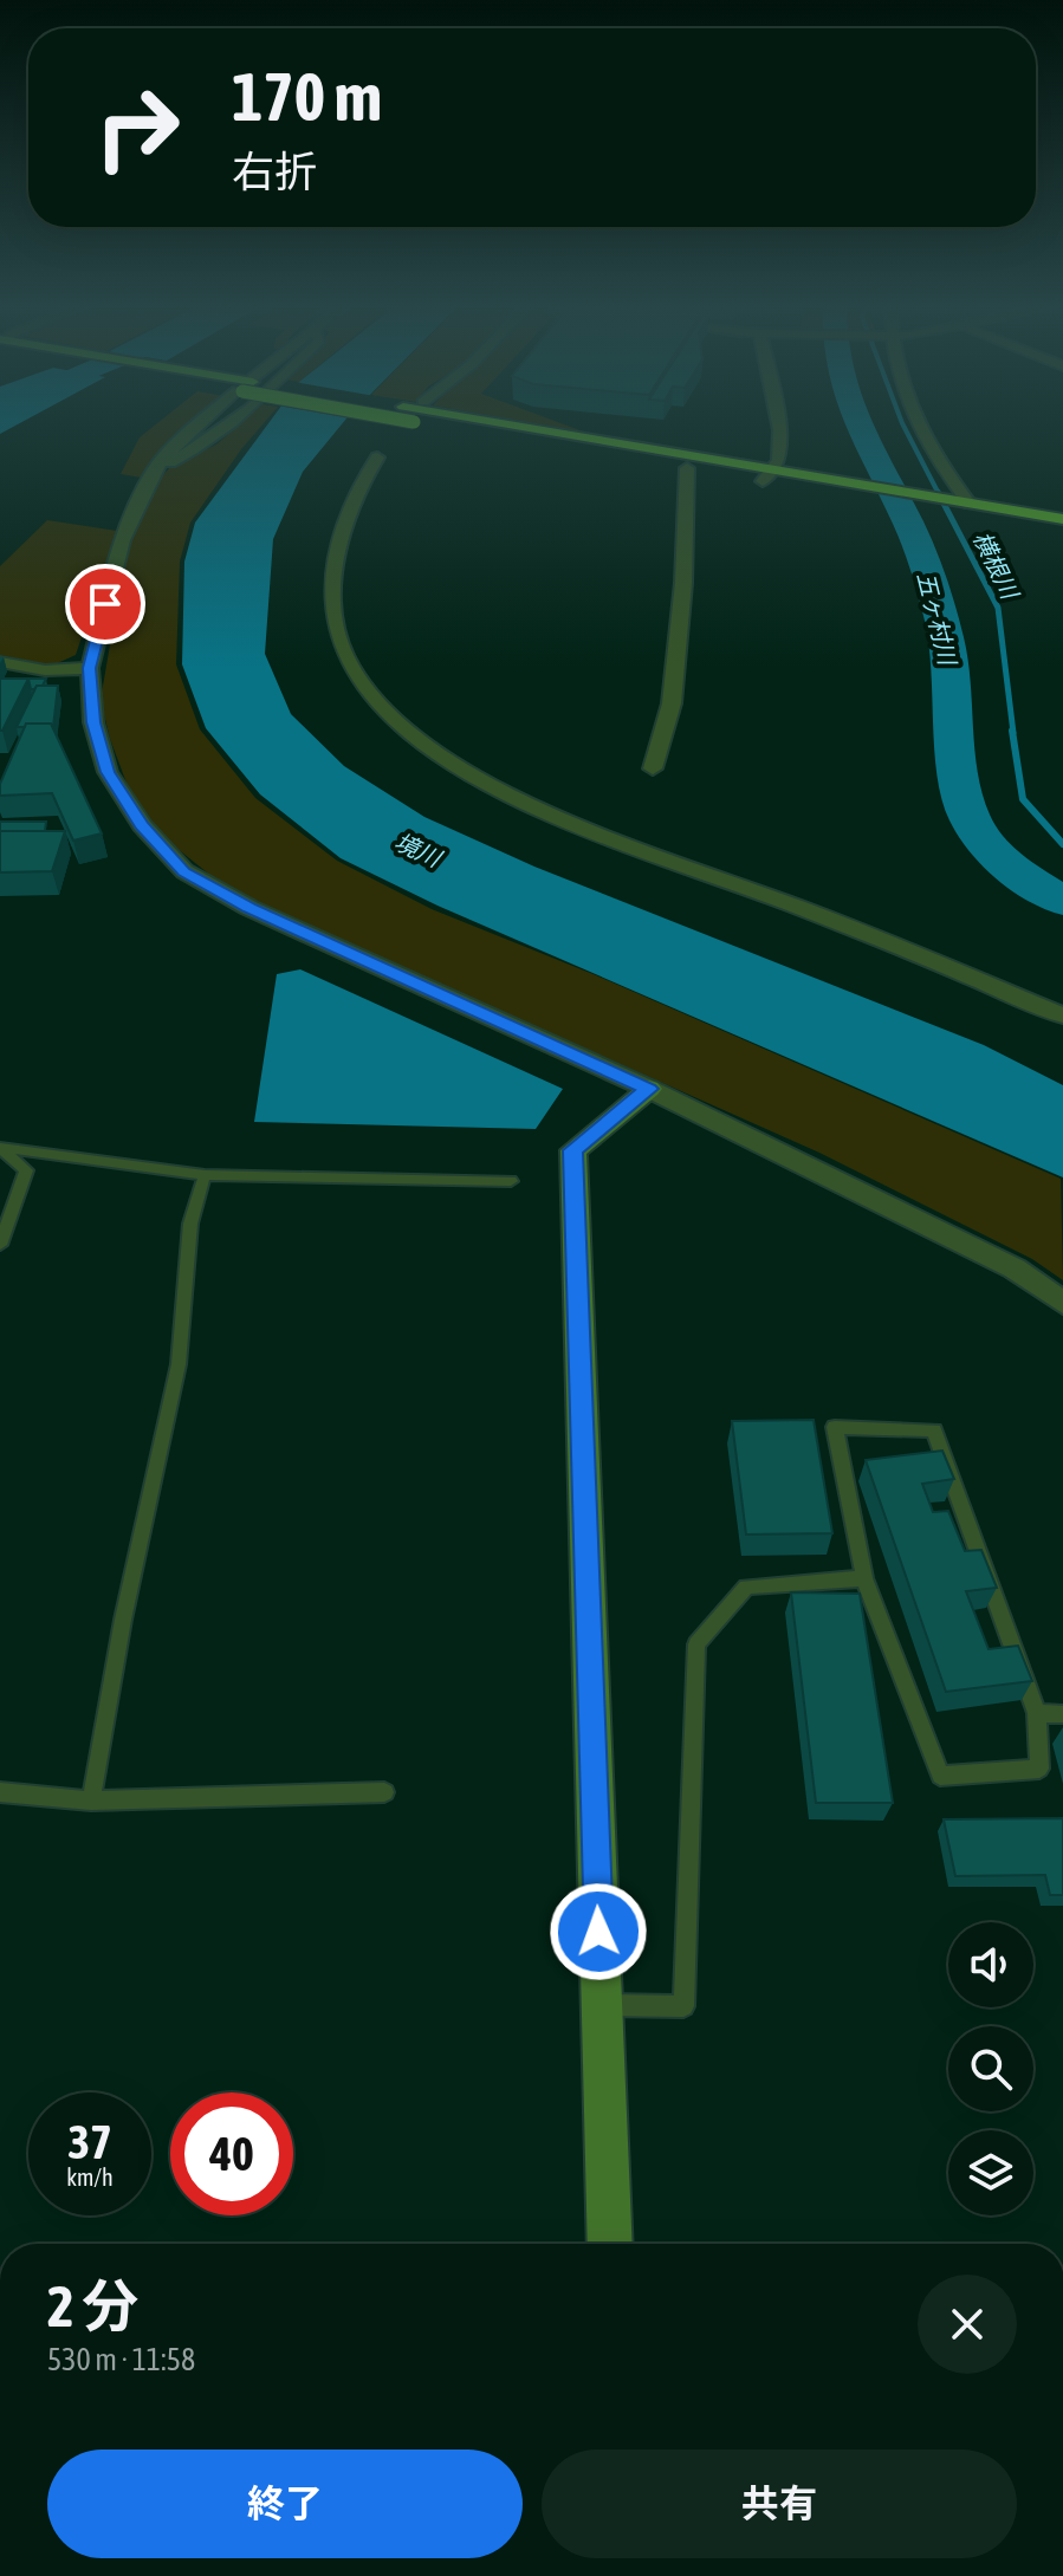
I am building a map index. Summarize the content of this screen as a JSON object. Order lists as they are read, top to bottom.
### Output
{
  "water": ["横根川", "五ヶ村川", "境川"],
  "page": {
    "turn": ["170 m", "右折"],
    "speed": "37 km/h",
    "limit": "40",
    "heading": ["2 分", "530 m · 11:58"],
    "buttons": ["終了", "共有"]
  }
}
